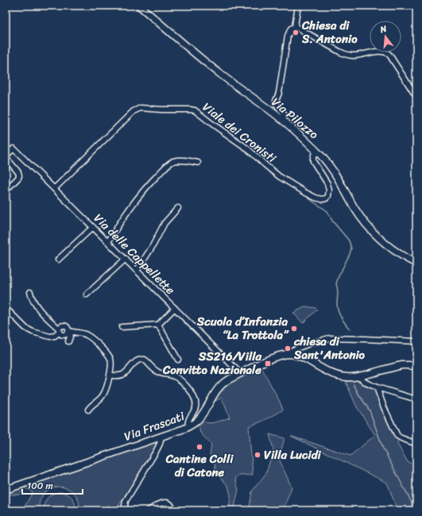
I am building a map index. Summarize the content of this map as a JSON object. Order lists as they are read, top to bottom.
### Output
{
  "streets": {
    "main road": ["Via Pilozzo", "Via Frascati"],
    "street": ["Viale dei Cronisti", "Via delle Cappellette"]
  },
  "crossings": [
    ["Via Pilozzo", "Viale dei Cronisti"],
    ["Viale dei Cronisti", "Via delle Cappellette"],
    ["Via delle Cappellette", "Via Frascati"]
  ],
  "places": {
    "other": [
      "Chiesa di S. Antonio",
      "Scuola d’Infanzia “La Trottola”",
      "chiesa di Sant'Antonio",
      "Cantine Colli di Catone",
      "Villa Lucidi"
    ],
    "transit": ["SS216/Villa Convitto Nazionale"]
  },
  "scale_bar": "100 m",
  "north": "top"
}
